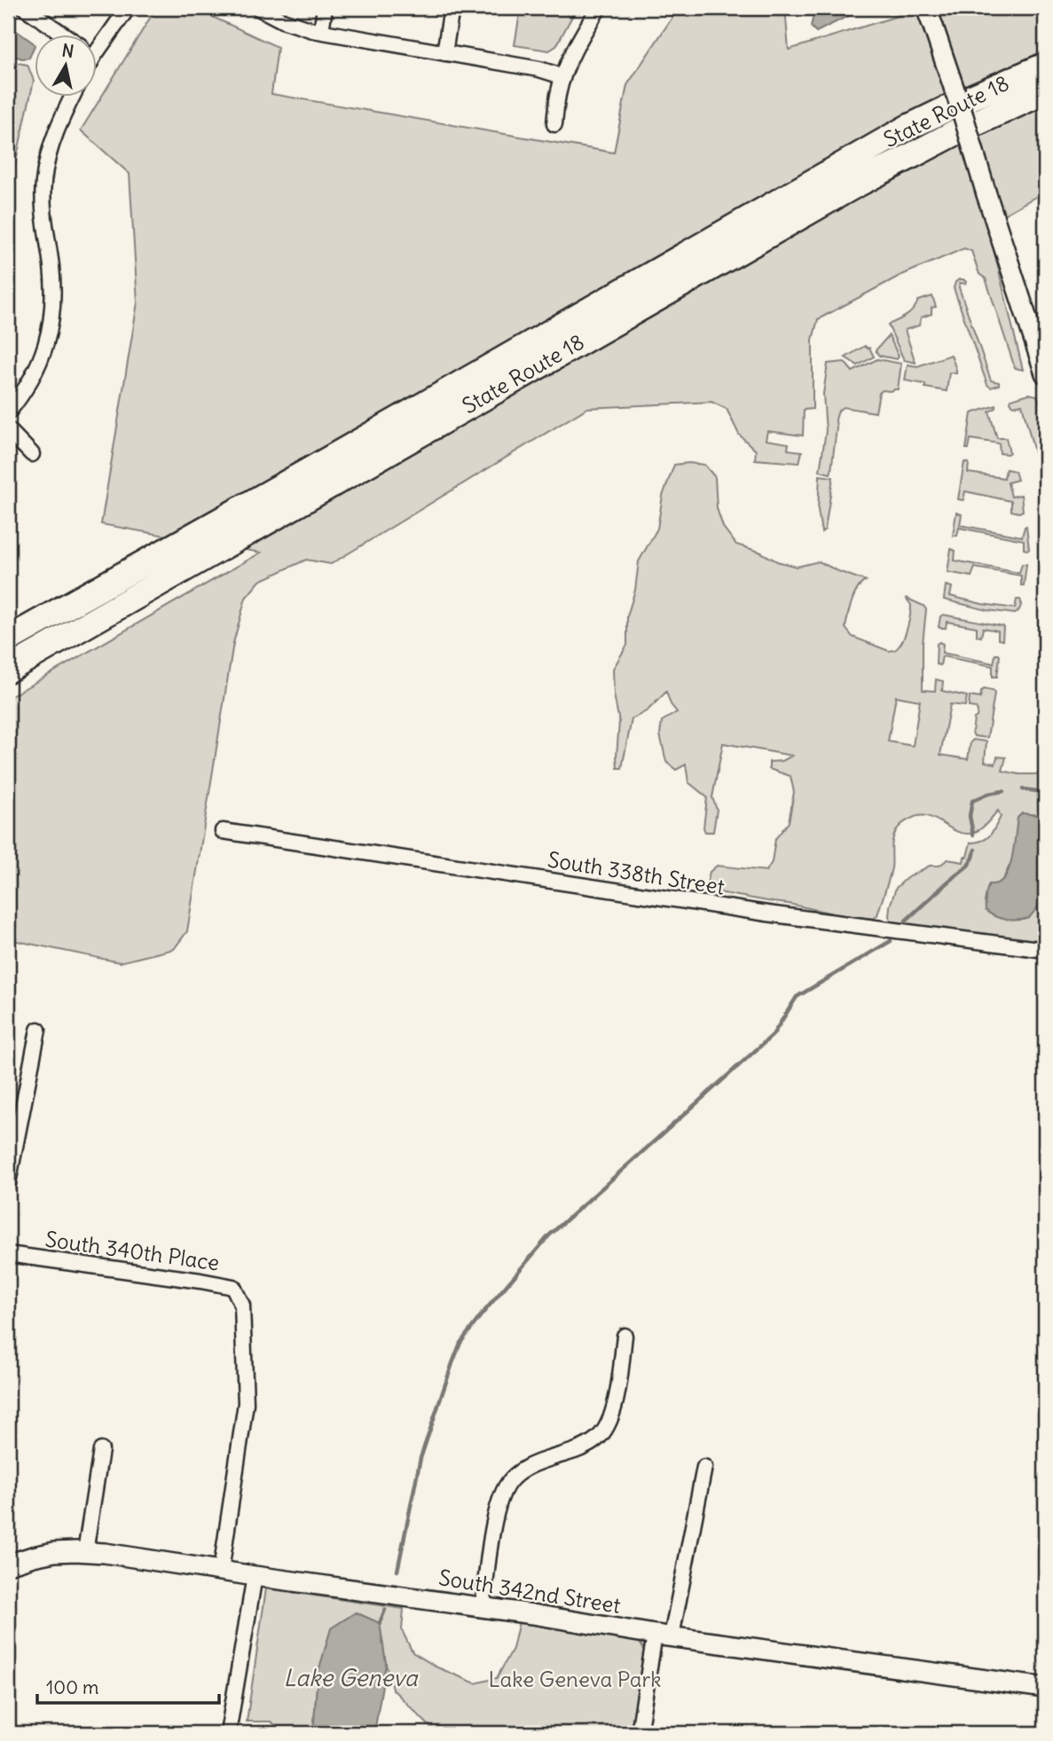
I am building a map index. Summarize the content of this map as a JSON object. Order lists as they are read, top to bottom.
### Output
{
  "streets": {
    "highway": ["State Route 18"],
    "street": ["South 338th Street", "South 340th Place", "South 342nd Street"]
  },
  "crossings": [
    ["South 340th Place", "South 342nd Street"]
  ],
  "water": ["Lake Geneva"],
  "parks": ["Lake Geneva Park"],
  "scale_bar": "100 m",
  "north": "top"
}
